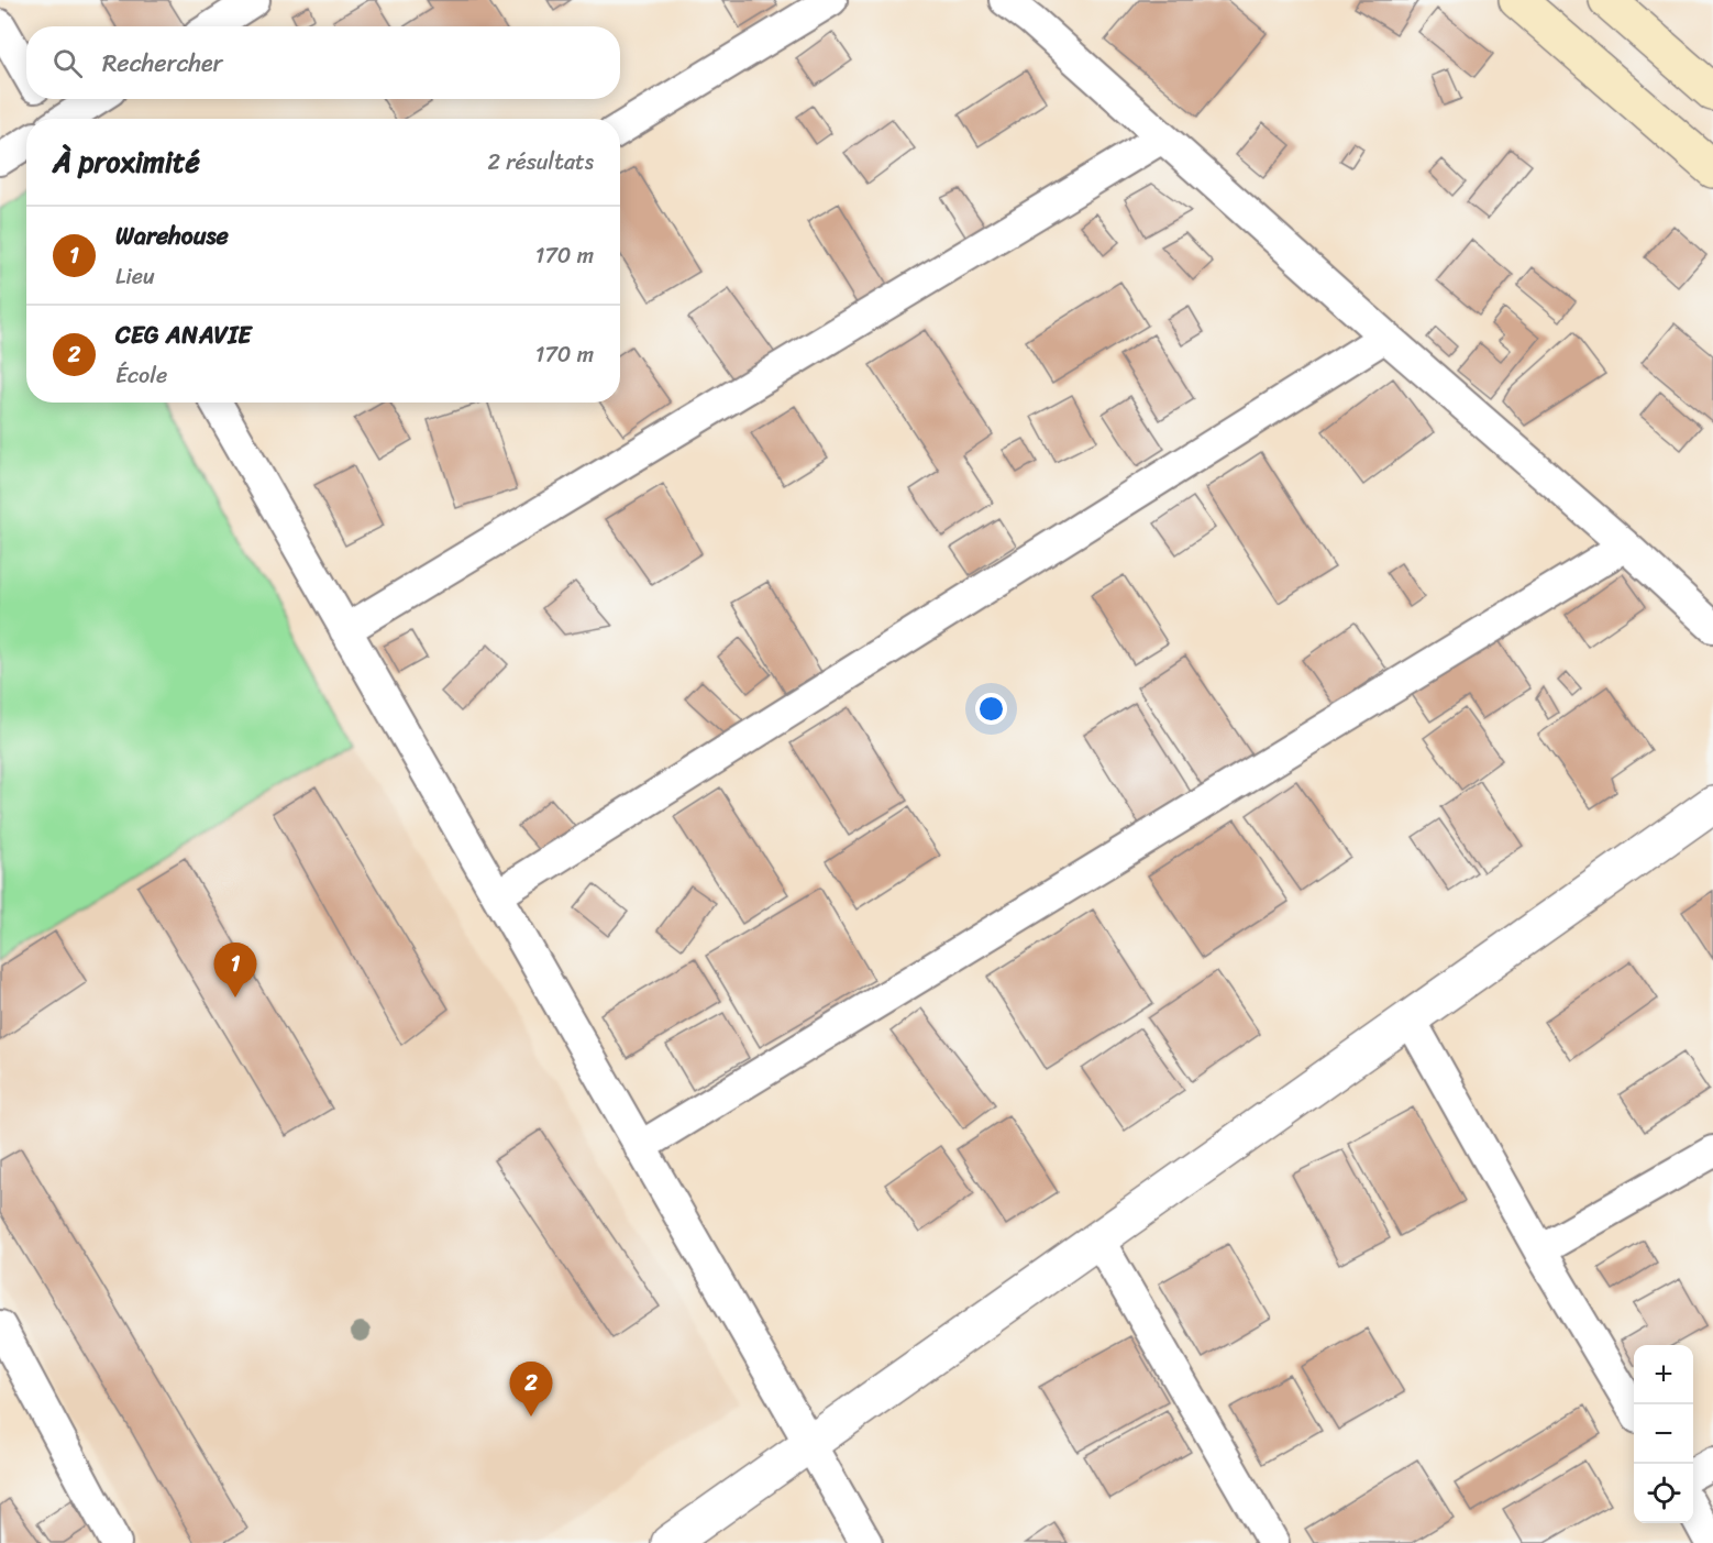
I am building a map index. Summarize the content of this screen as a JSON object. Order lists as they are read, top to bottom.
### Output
{
  "page": {
    "search": "Rechercher",
    "heading": ["À proximité", "2 résultats"],
    "list": [
      {
        "mark": "1",
        "name": "Warehouse",
        "note": "Lieu",
        "value": "170 m"
      },
      {
        "mark": "2",
        "name": "CEG ANAVIE",
        "note": "École",
        "value": "170 m"
      }
    ],
    "pins": ["1", "2"],
    "map_buttons": ["+", "−"]
  }
}
